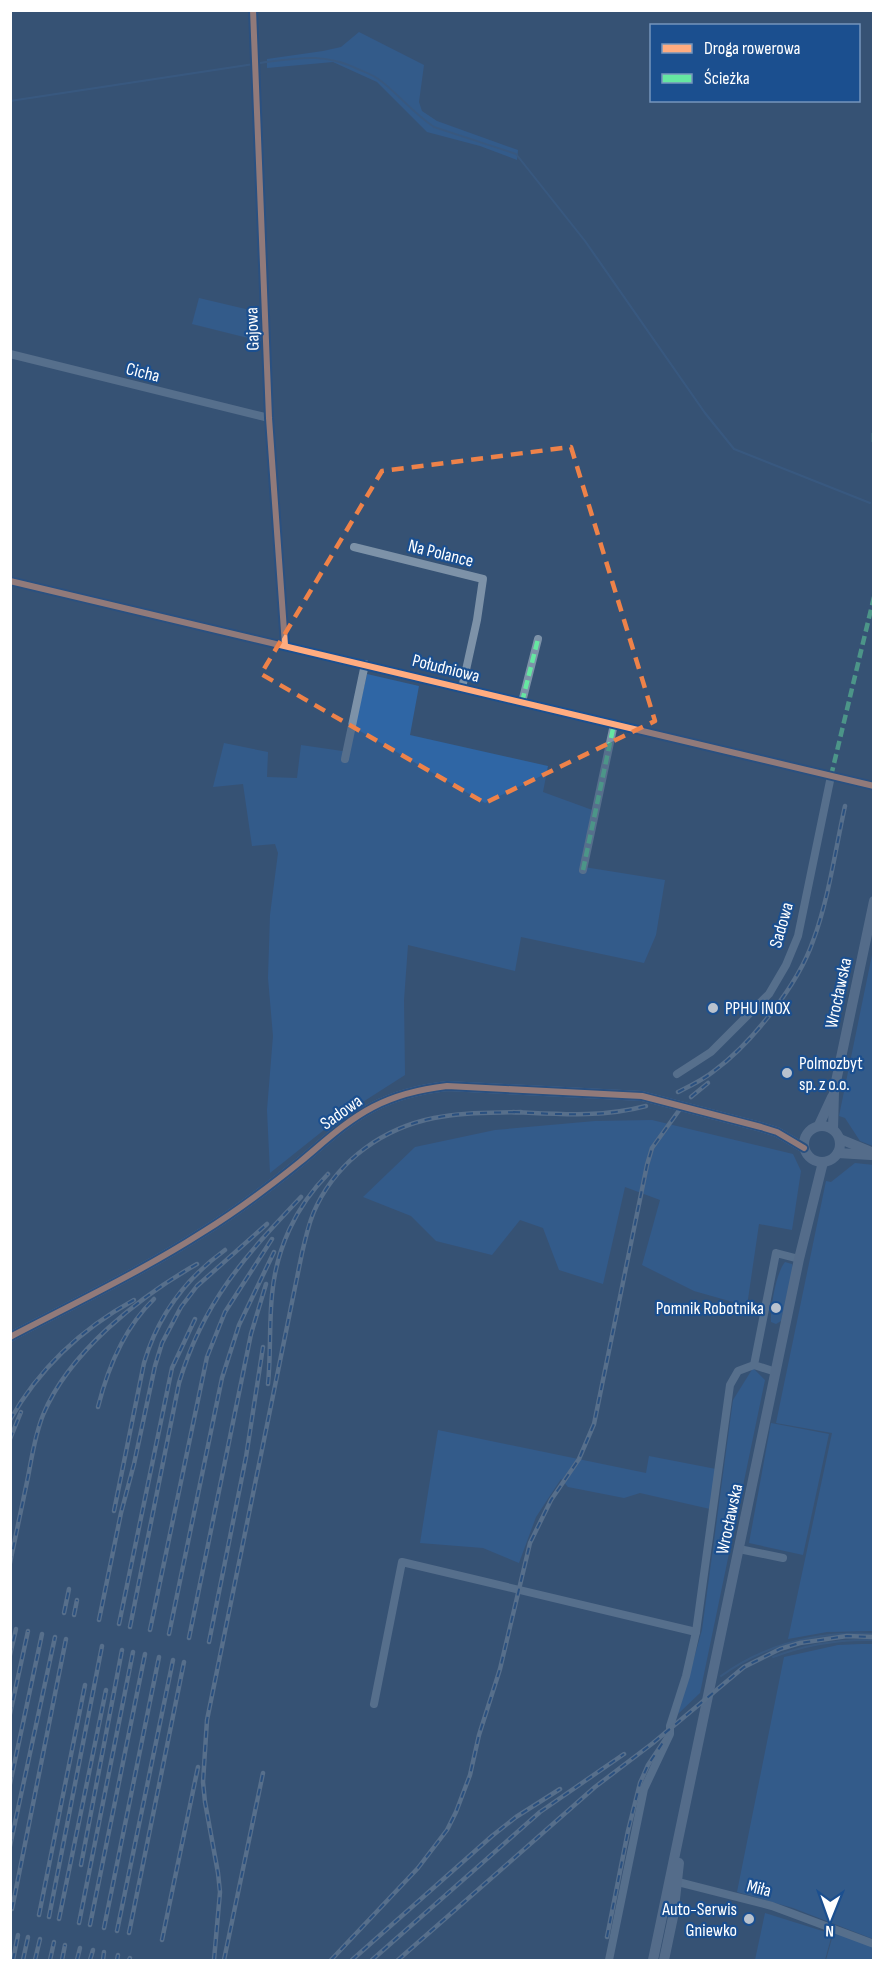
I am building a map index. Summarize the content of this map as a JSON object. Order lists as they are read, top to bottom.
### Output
{
  "streets": {
    "main road": ["Sadowa", "Wrocławska"],
    "street": [
      "Gajowa",
      "Cicha",
      "Na Polance",
      "Południowa",
      "Miła"
    ]
  },
  "crossings": [
    ["Gajowa", "Cicha"],
    ["Gajowa", "Południowa"],
    ["Na Polance", "Południowa"],
    ["Południowa", "Sadowa"],
    ["Sadowa", "Wrocławska"],
    ["Wrocławska", "Miła"]
  ],
  "places": [
    "PPHU INOX",
    "Polmozbyt sp. z o.o.",
    "Pomnik Robotnika",
    "Auto-Serwis Gniewko"
  ],
  "legend": ["Droga rowerowa", "Ścieżka"],
  "north": "bottom"
}
